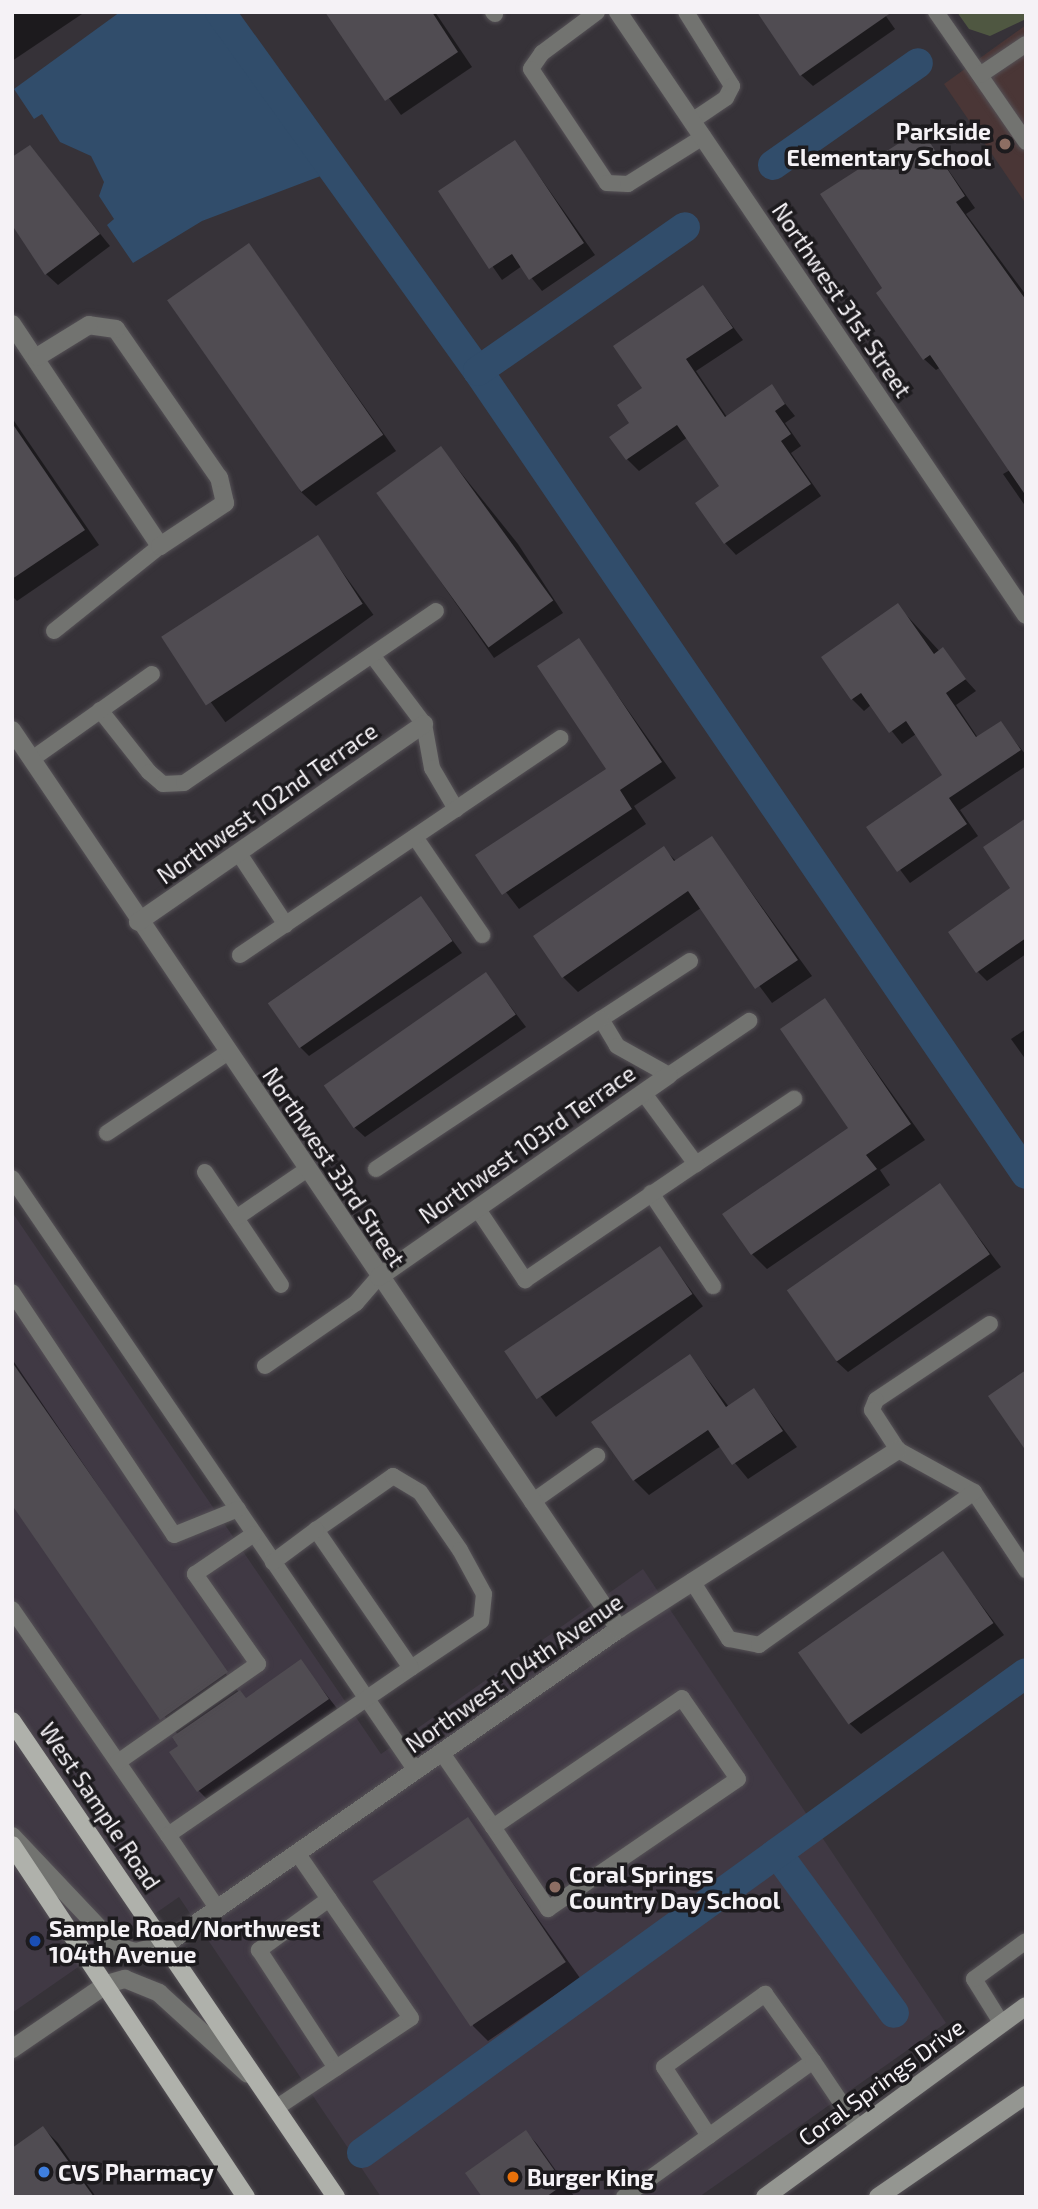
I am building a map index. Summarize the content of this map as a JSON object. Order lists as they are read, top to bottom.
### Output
{
  "streets": {
    "main road": ["West Sample Road", "Coral Springs Drive"],
    "street": [
      "Northwest 31st Street",
      "Northwest 102nd Terrace",
      "Northwest 103rd Terrace",
      "Northwest 33rd Street",
      "Northwest 104th Avenue"
    ]
  },
  "crossings": [
    ["Northwest 102nd Terrace", "Northwest 33rd Street"],
    ["Northwest 103rd Terrace", "Northwest 33rd Street"],
    ["Northwest 33rd Street", "Northwest 104th Avenue"],
    ["Northwest 104th Avenue", "West Sample Road"]
  ],
  "places": [
    "Parkside Elementary School",
    "Coral Springs Country Day School",
    "Sample Road/Northwest 104th Avenue",
    "CVS Pharmacy",
    "Burger King"
  ]
}
